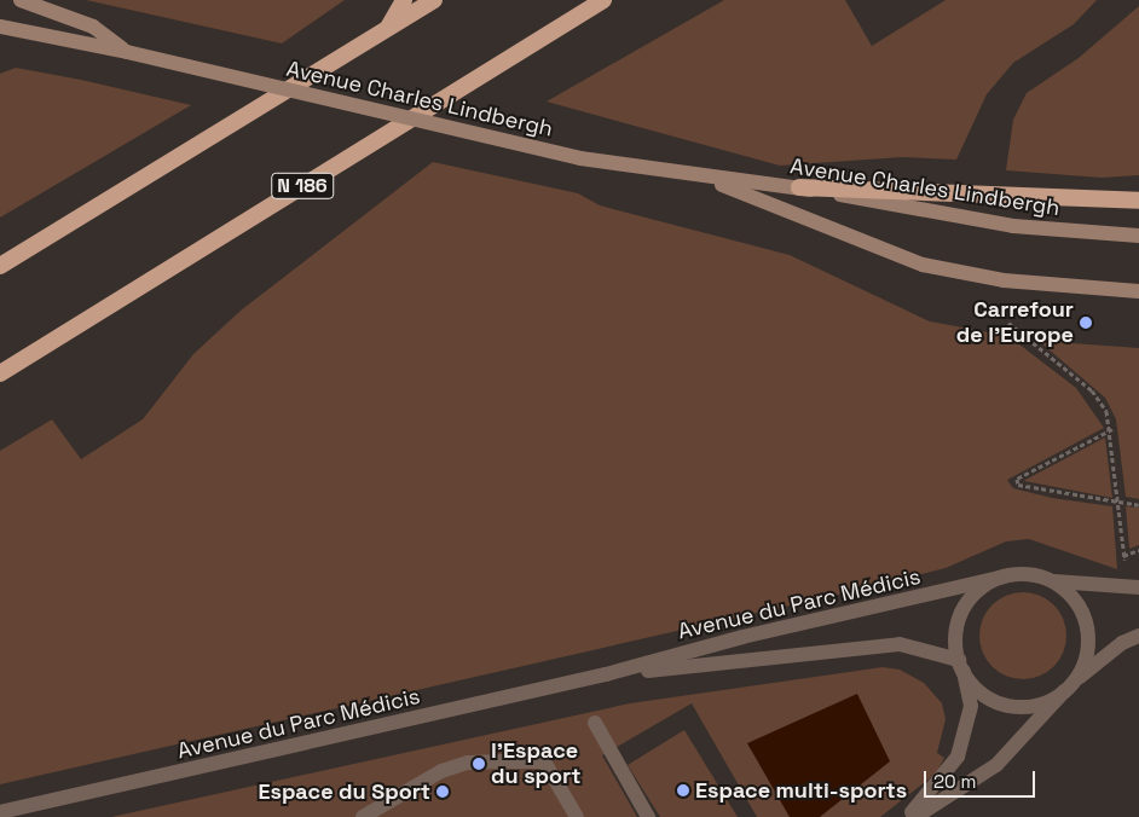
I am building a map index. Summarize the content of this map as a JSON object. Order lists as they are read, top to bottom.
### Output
{
  "streets": {
    "highway": ["N 186"],
    "main road": ["Avenue Charles Lindbergh"],
    "street": ["Avenue du Parc Médicis"]
  },
  "places": [
    "Carrefour de l'Europe",
    "l'Espace du sport",
    "Espace multi-sports",
    "Espace du Sport"
  ],
  "scale_bar": "20 m"
}
